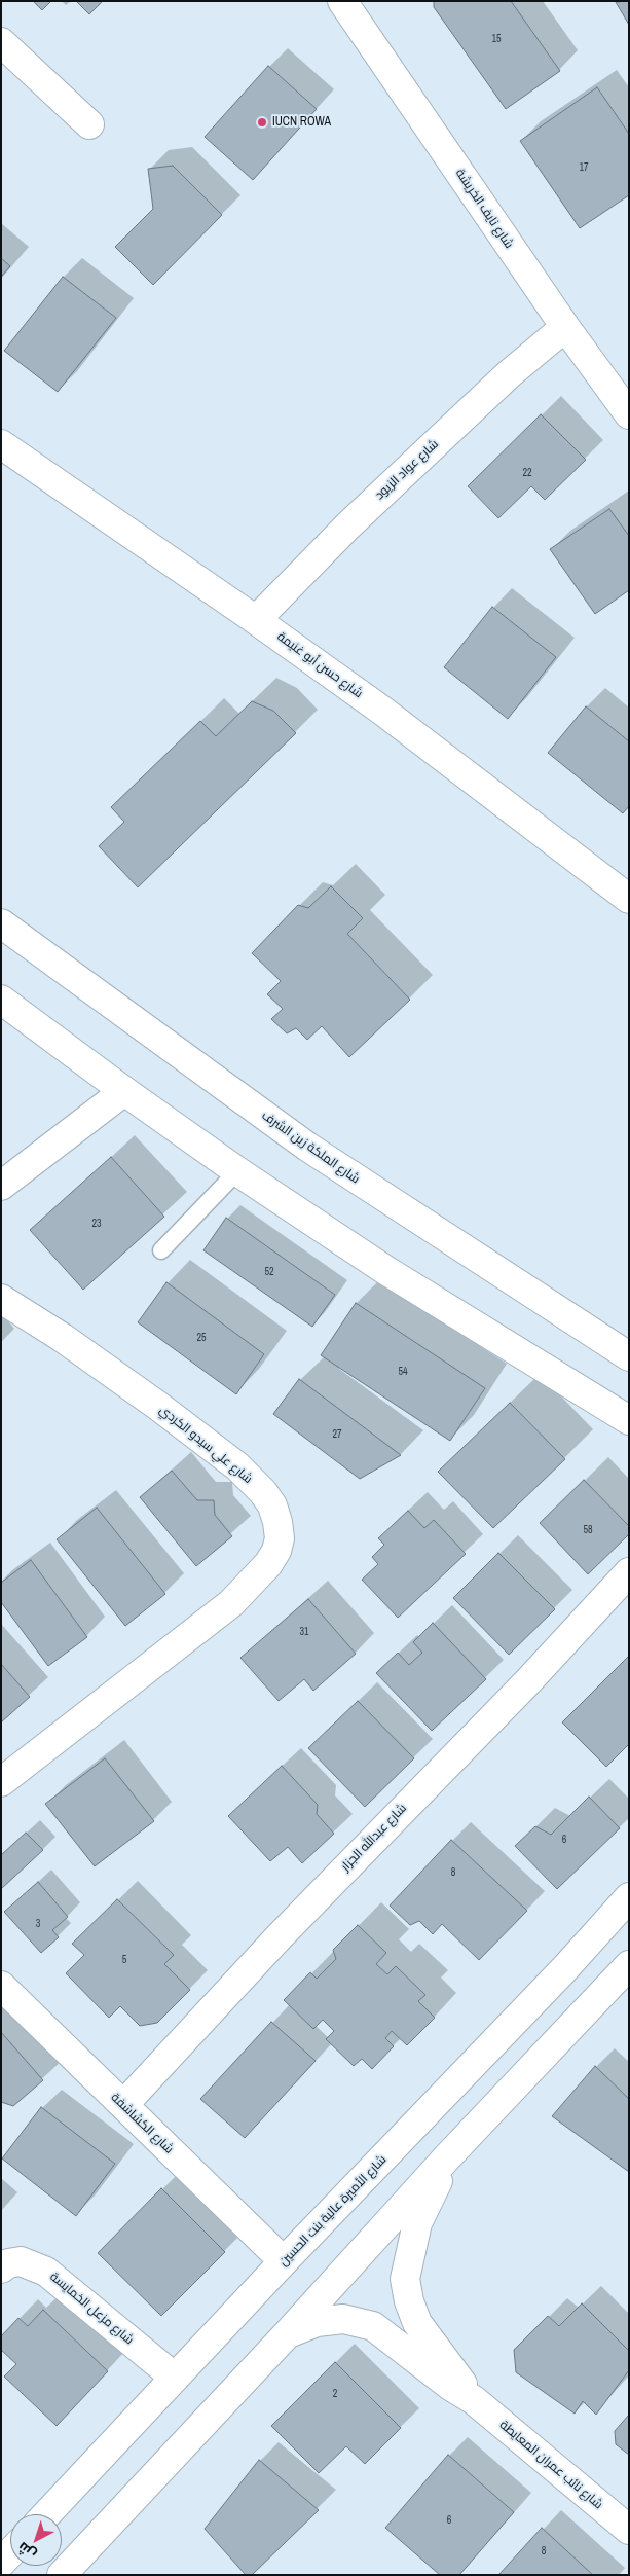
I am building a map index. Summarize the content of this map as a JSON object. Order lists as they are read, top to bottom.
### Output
{
  "streets": {
    "street": [
      "شارع نايف الخريشة",
      "شارع عواد الزيود",
      "شارع حسن أبو غنيمة",
      "شارع الملكة زين الشرف",
      "شارع علي سيدو الكردي",
      "شارع عبدالله الجزار",
      "شارع الكشاشفة",
      "شارع الأميرة عالية بنت الحسين",
      "شارع مزعل الخمايسة",
      "شارع نائب عمران المعايطة"
    ]
  },
  "crossings": [
    ["شارع نايف الخريشة", "شارع عواد الزيود"],
    ["شارع عواد الزيود", "شارع حسن أبو غنيمة"],
    ["شارع عبدالله الجزار", "شارع الكشاشفة"],
    ["شارع الكشاشفة", "شارع الأميرة عالية بنت الحسين"],
    ["شارع الأميرة عالية بنت الحسين", "شارع مزعل الخمايسة"]
  ],
  "places": ["IUCN ROWA"],
  "house_numbers": [
    "15",
    "17",
    "22",
    "23",
    "52",
    "25",
    "54",
    "27",
    "58",
    "31",
    "6",
    "8",
    "3",
    "5",
    "2",
    "6",
    "8"
  ],
  "north": "bottom left"
}
